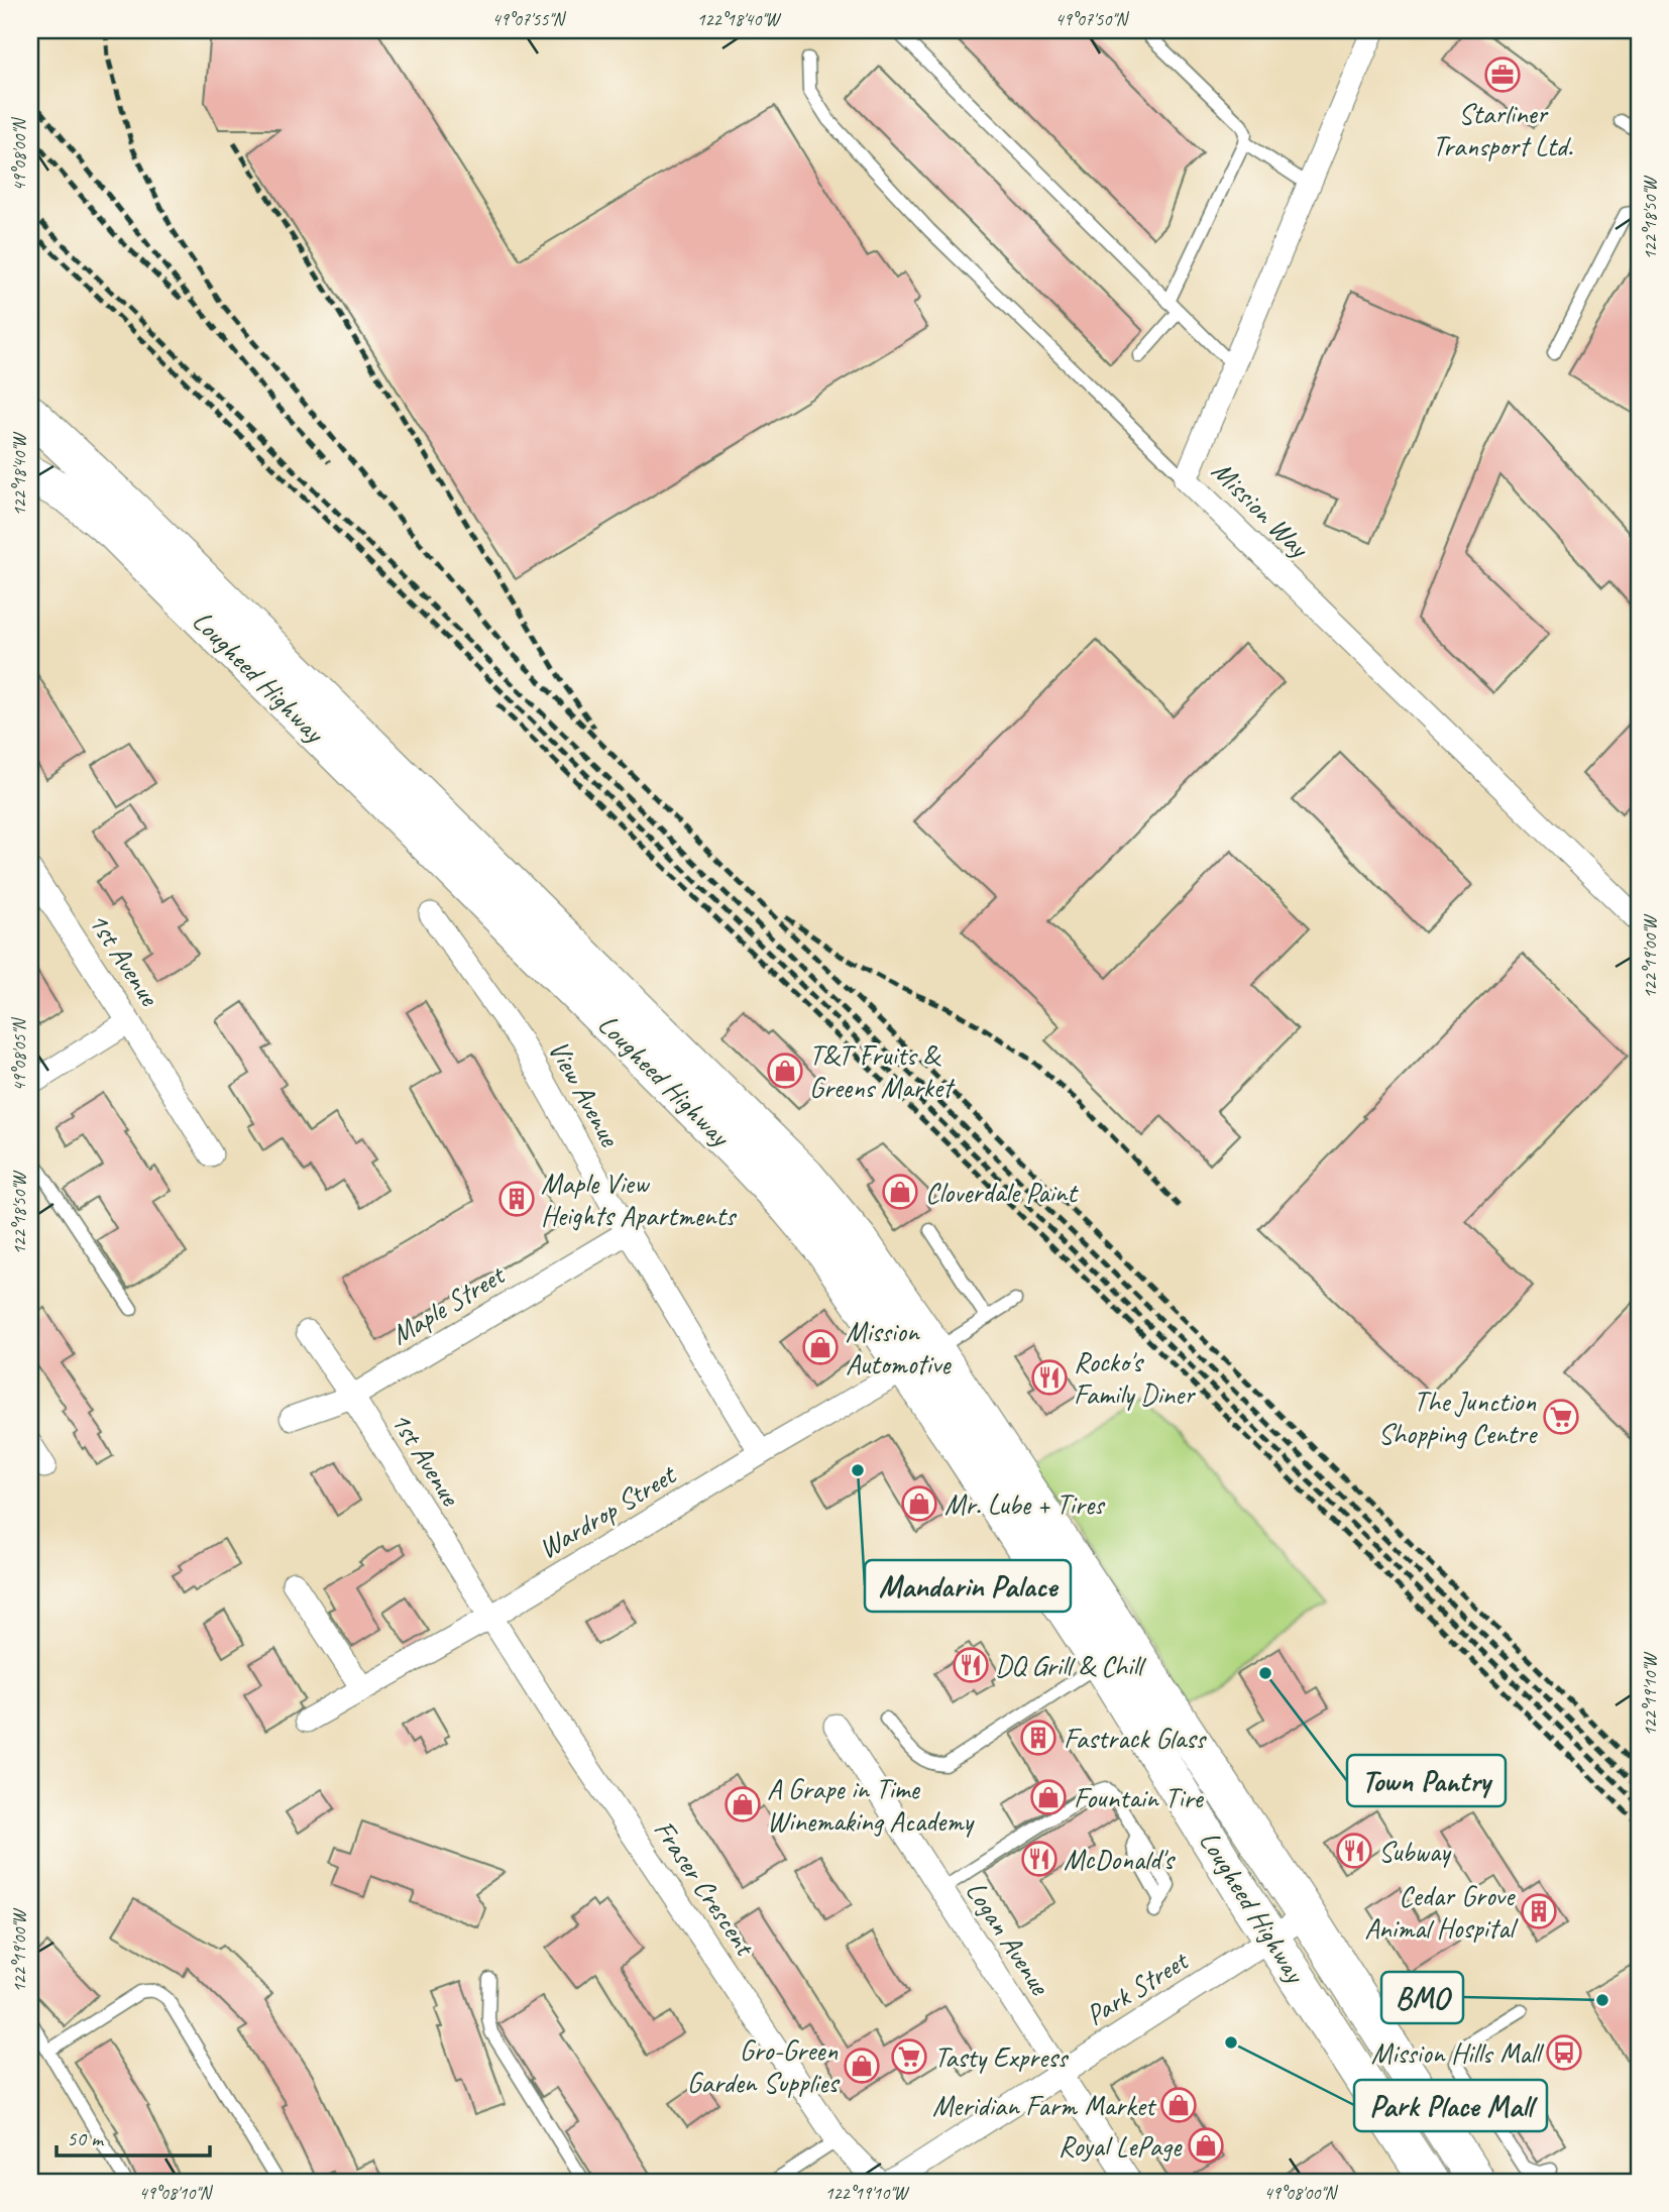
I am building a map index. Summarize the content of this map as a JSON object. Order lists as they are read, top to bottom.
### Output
{
  "streets": {
    "main road": ["Lougheed Highway"],
    "street": [
      "Mission Way",
      "1st Avenue",
      "View Avenue",
      "Maple Street",
      "Wardrop Street",
      "Fraser Crescent",
      "Logan Avenue",
      "Park Street"
    ]
  },
  "crossings": [
    ["Lougheed Highway", "Wardrop Street"],
    ["Lougheed Highway", "Park Street"],
    ["1st Avenue", "Maple Street"],
    ["1st Avenue", "Wardrop Street"],
    ["1st Avenue", "Fraser Crescent"],
    ["View Avenue", "Maple Street"],
    ["View Avenue", "Wardrop Street"],
    ["Wardrop Street", "Fraser Crescent"],
    ["Logan Avenue", "Park Street"]
  ],
  "places": {
    "office": ["Starliner Transport Ltd."],
    "shop": [
      "T&T Fruits & Greens Market",
      "Cloverdale Paint",
      "Mission Automotive",
      "Mr. Lube + Tires",
      "Fountain Tire",
      "A Grape in Time Winemaking Academy",
      "Gro-Green Garden Supplies",
      "Meridian Farm Market",
      "Royal LePage"
    ],
    "building": ["Maple View Heights Apartments", "Fastrack Glass", "Cedar Grove Animal Hospital"],
    "restaurant": [
      "Rocko's Family Diner",
      "DQ Grill & Chill",
      "Subway",
      "McDonald's"
    ],
    "supermarket": ["The Junction Shopping Centre", "Tasty Express"],
    "other": [
      "Mandarin Palace",
      "Town Pantry",
      "BMO",
      "Park Place Mall"
    ],
    "bus stop": ["Mission Hills Mall"]
  },
  "scale_bar": "50 m",
  "coordinates": [
    "49°07'55\"N",
    "122°18'40\"W",
    "49°07'50\"N",
    "49°08'00\"N",
    "122°18'50\"W",
    "122°19'00\"W",
    "49°08'05\"N",
    "122°19'10\"W",
    "49°08'10\"N"
  ]
}
